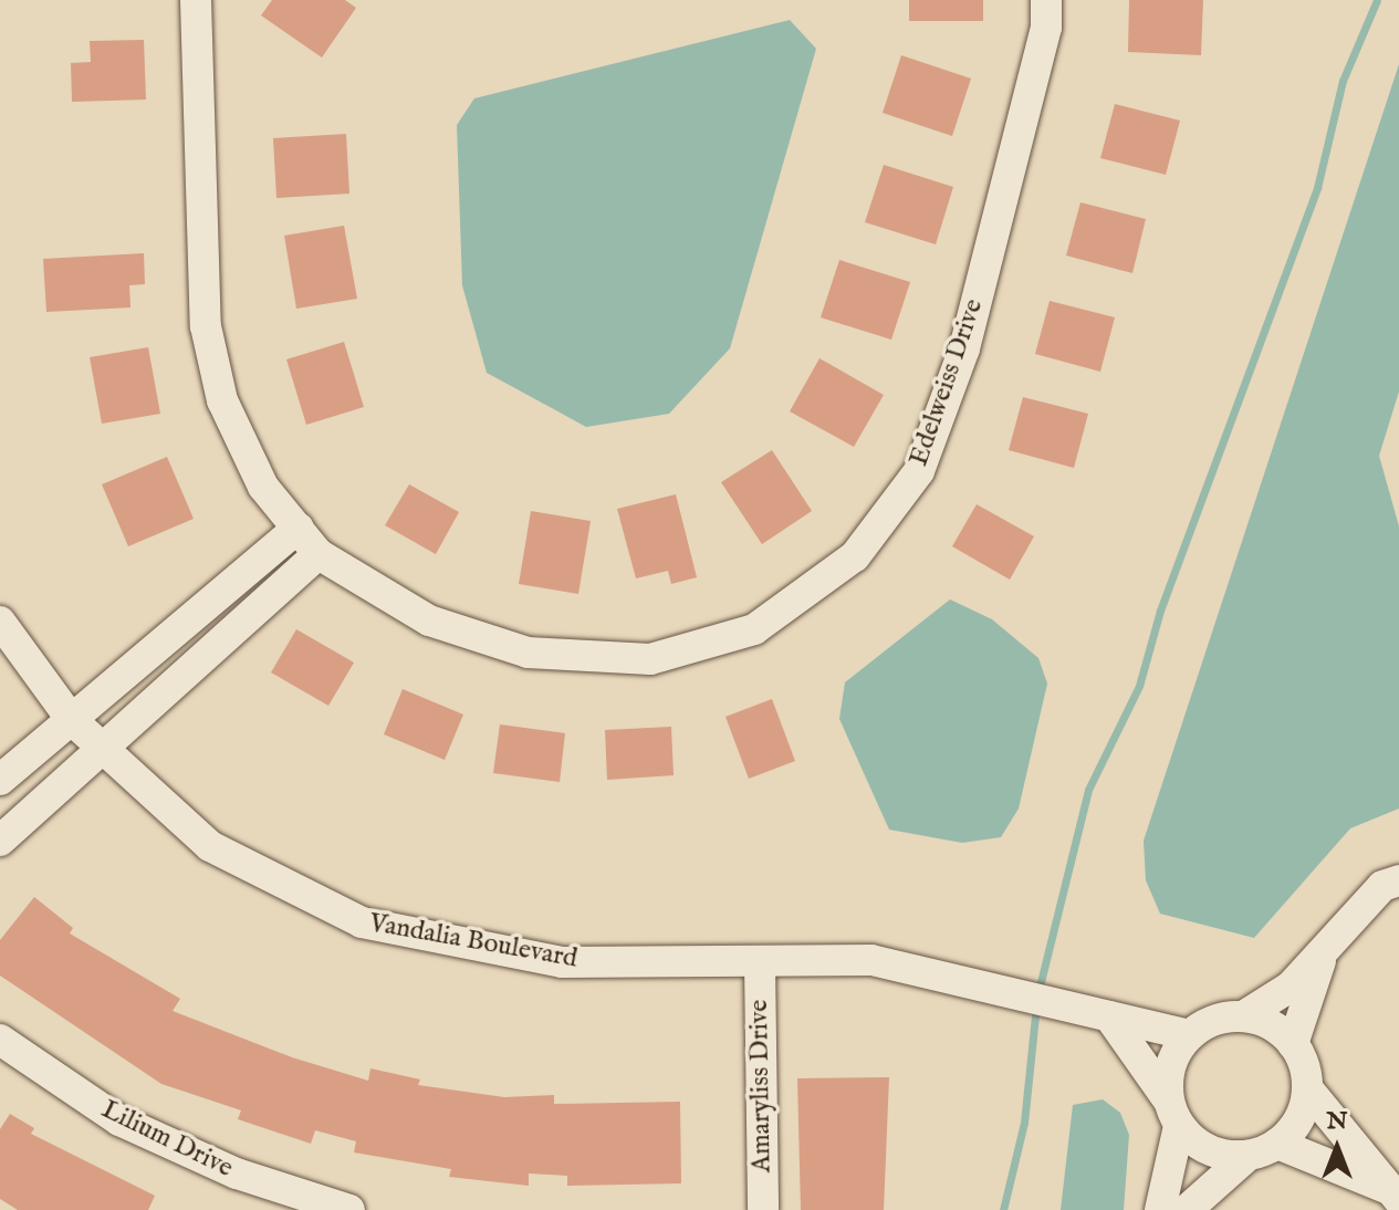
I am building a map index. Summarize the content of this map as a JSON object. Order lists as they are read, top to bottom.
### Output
{
  "streets": {
    "street": [
      "Edelweiss Drive",
      "Vandalia Boulevard",
      "Amaryliss Drive",
      "Lilium Drive"
    ]
  },
  "crossings": [
    ["Vandalia Boulevard", "Amaryliss Drive"]
  ],
  "north": "top"
}
